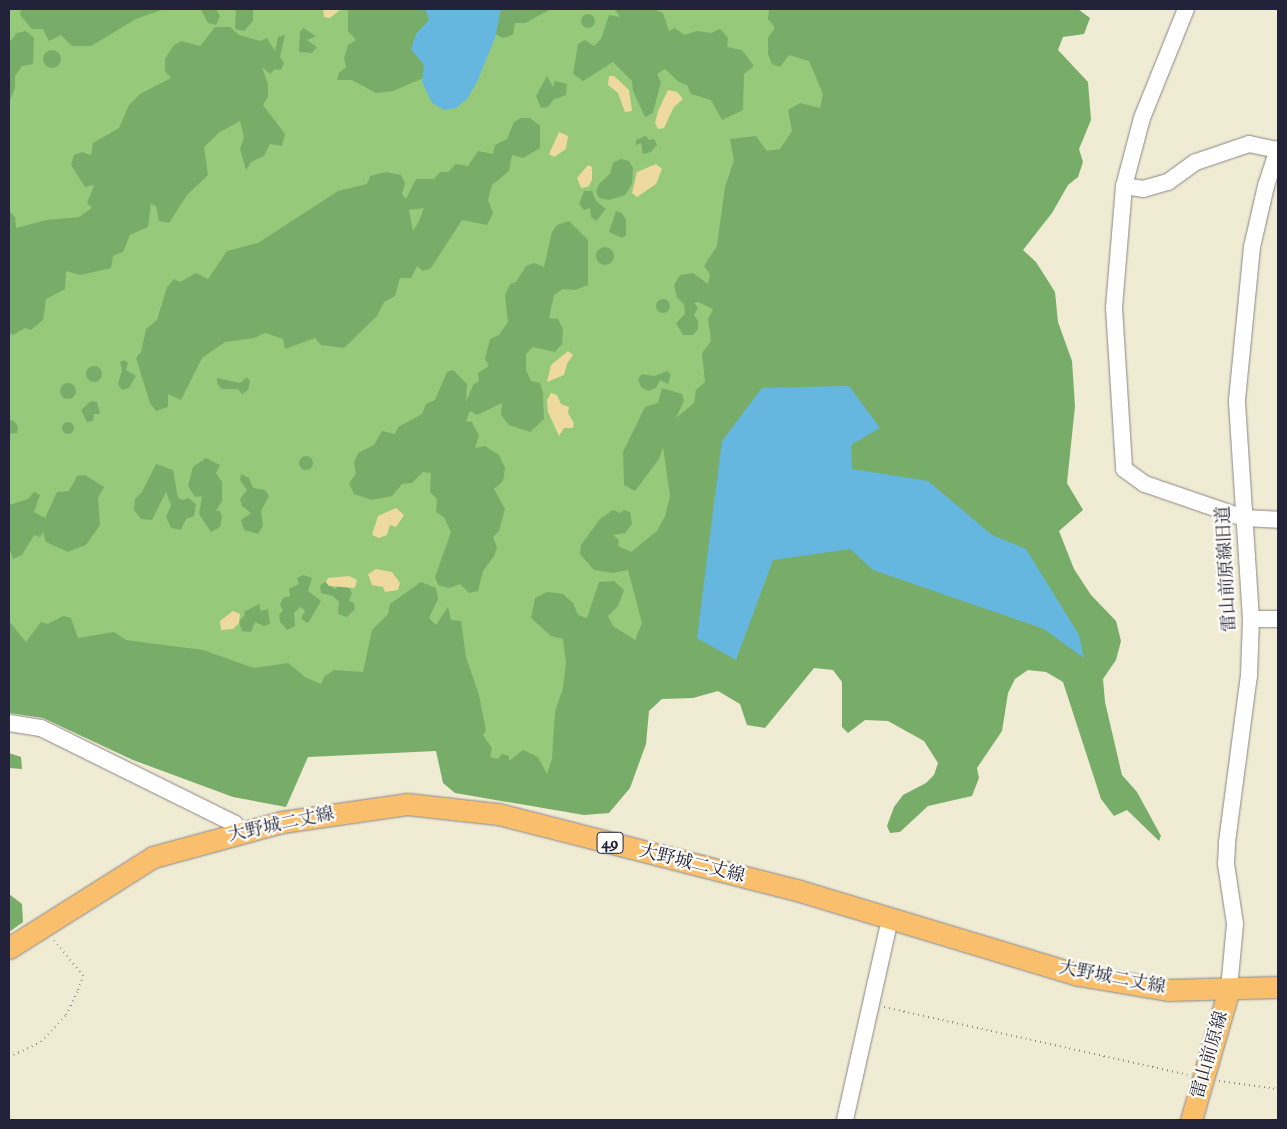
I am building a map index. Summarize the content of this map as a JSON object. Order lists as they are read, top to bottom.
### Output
{
  "streets": {
    "main road": ["大野城二丈線", "49", "雷山前原線"],
    "street": ["雷山前原線旧道"]
  },
  "crossings": [
    ["雷山前原線旧道", "大野城二丈線"],
    ["雷山前原線旧道", "雷山前原線"],
    ["大野城二丈線", "雷山前原線"]
  ]
}
